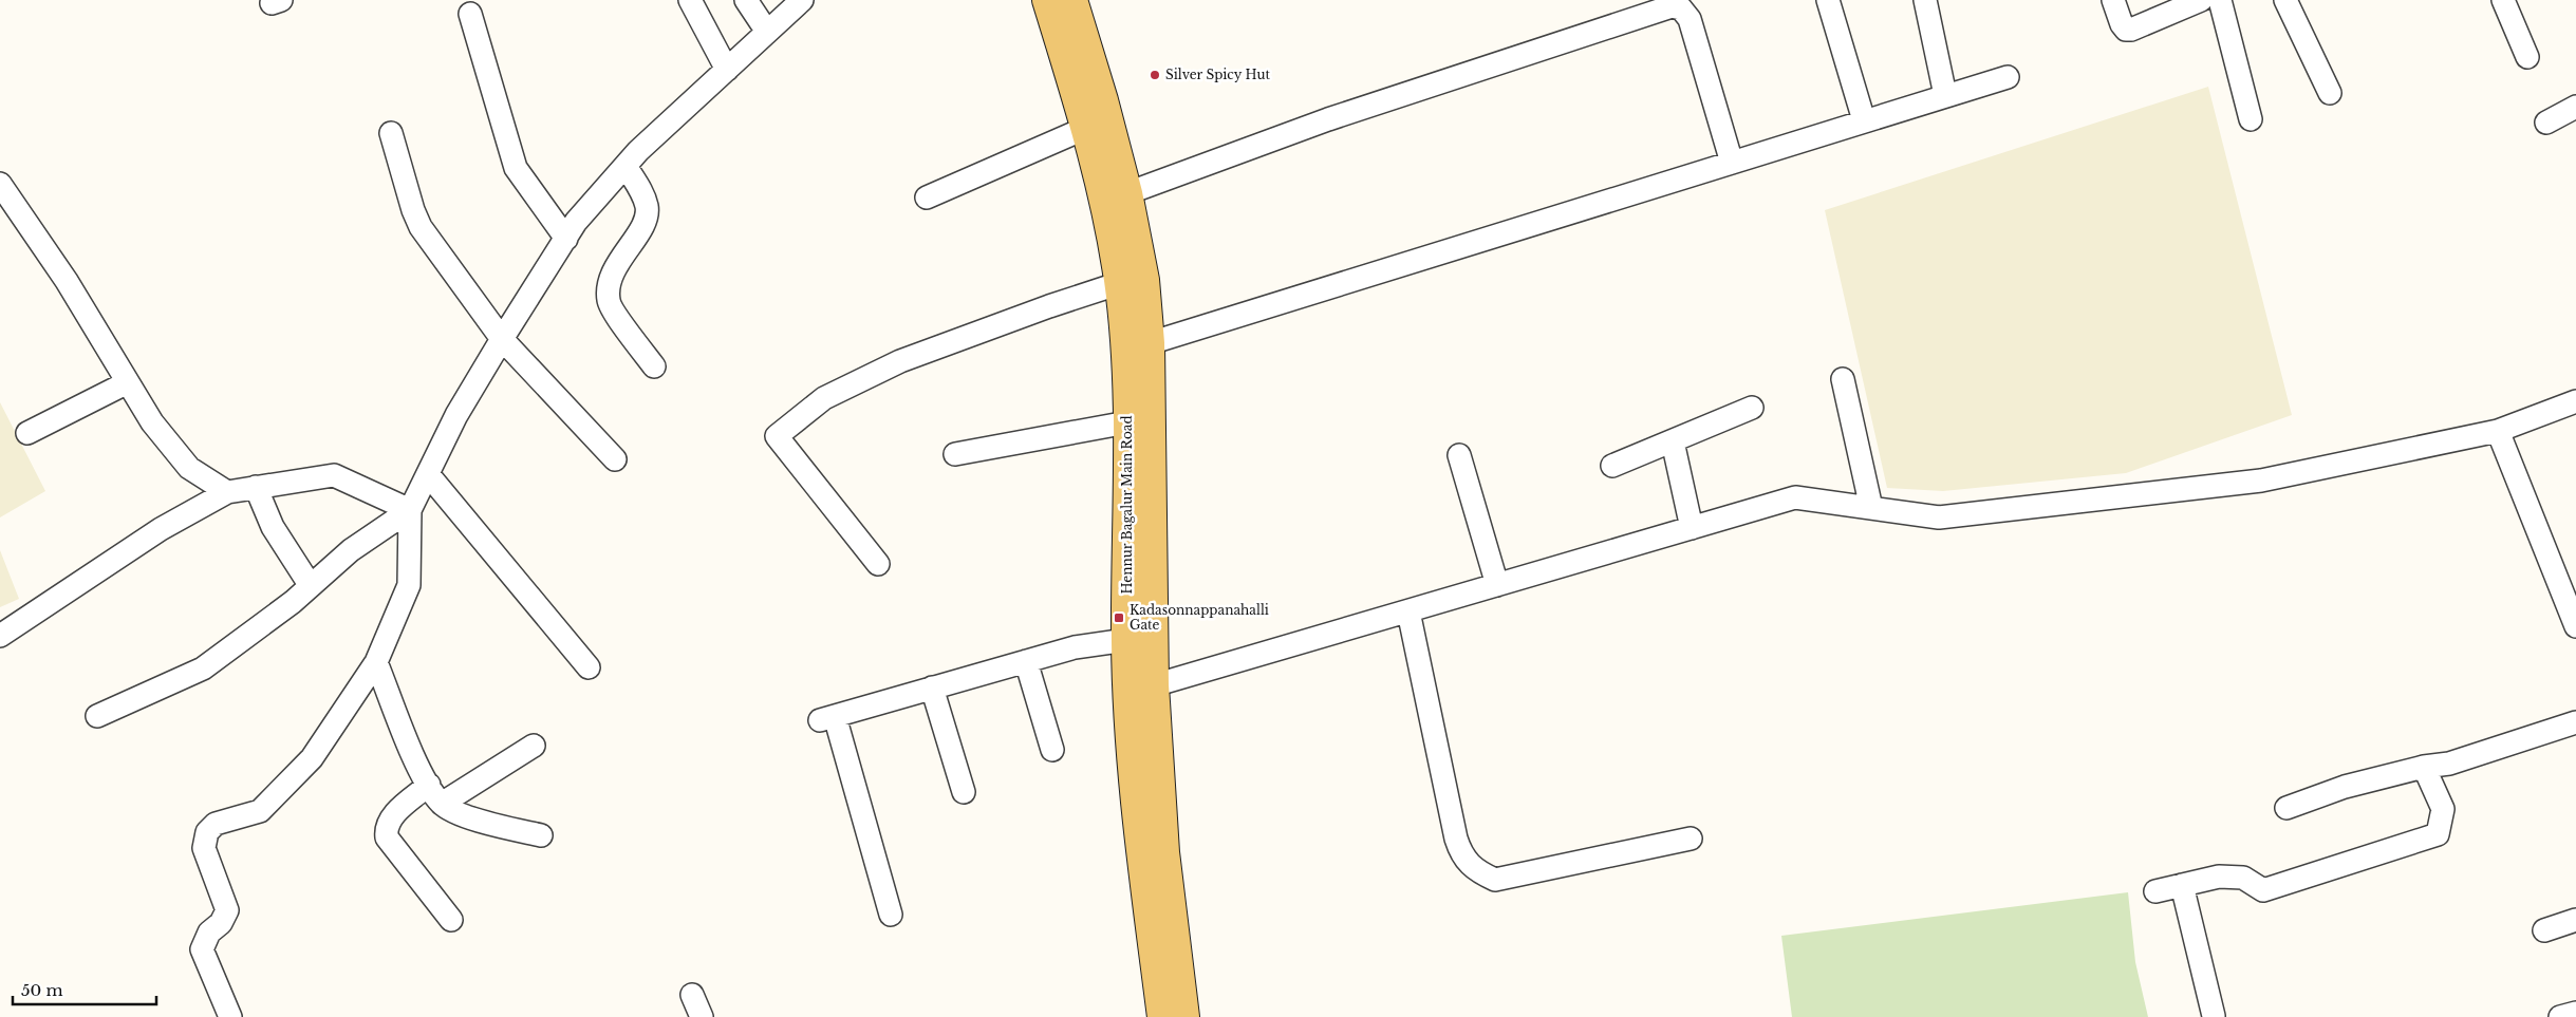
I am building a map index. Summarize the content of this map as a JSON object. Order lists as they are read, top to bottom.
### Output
{
  "streets": {
    "main road": ["Hennur Bagalur Main Road"]
  },
  "places": {
    "other": ["Silver Spicy Hut"],
    "transit": ["Kadasonnappanahalli Gate"]
  },
  "scale_bar": "50 m"
}
